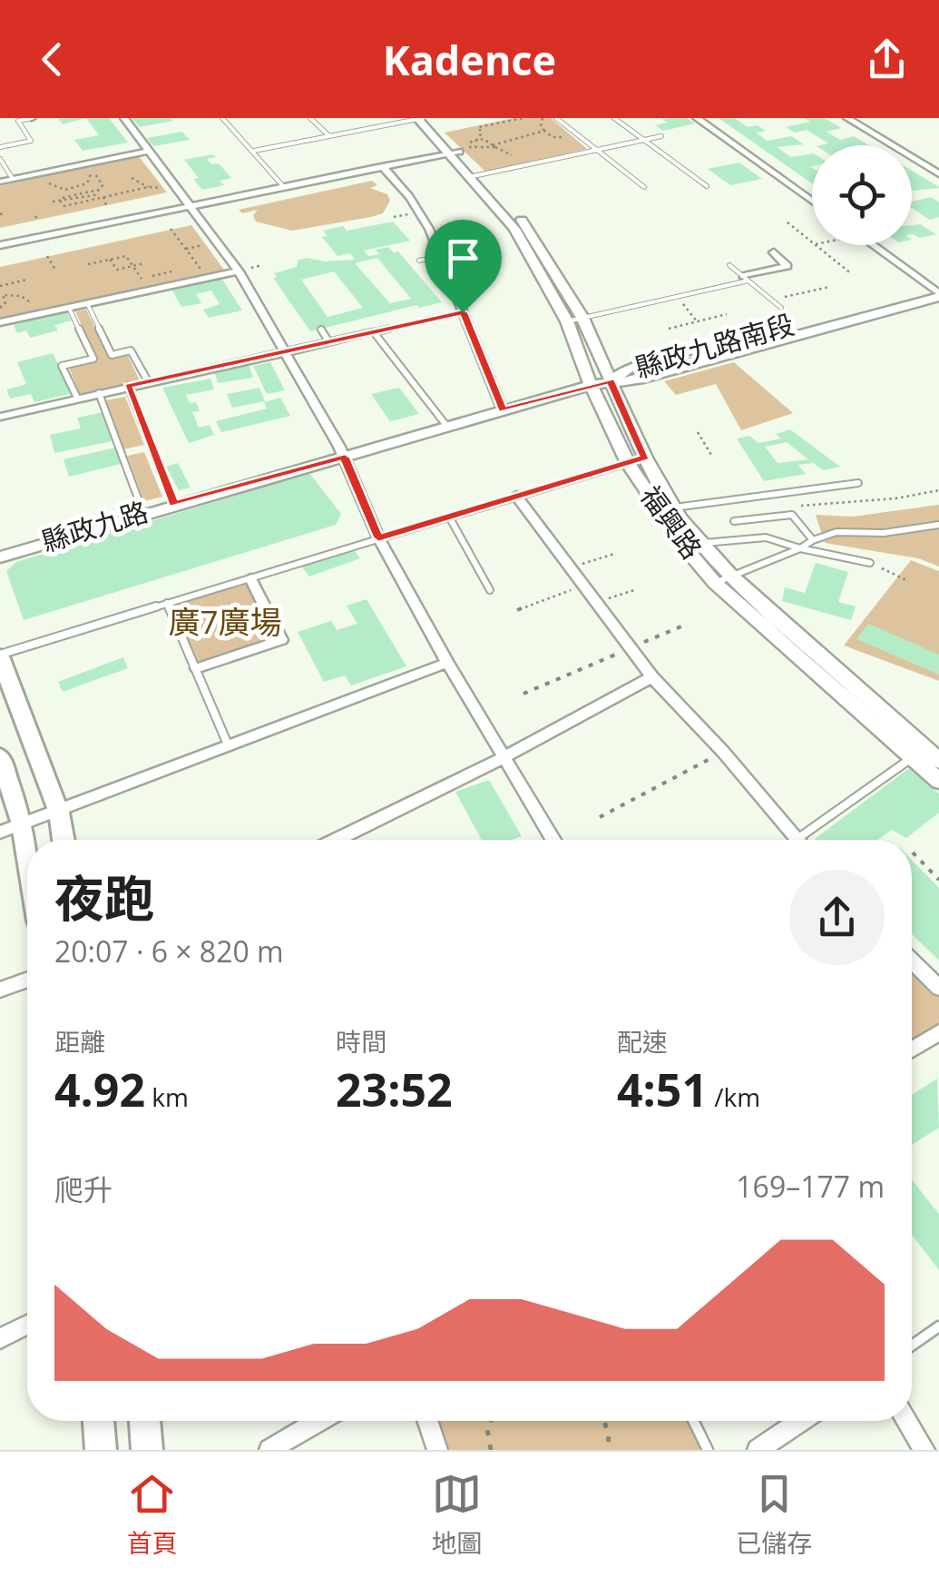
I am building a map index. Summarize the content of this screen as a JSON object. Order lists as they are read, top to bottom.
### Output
{
  "streets": {
    "street": ["縣政九路南段", "福興路", "縣政九路"]
  },
  "crossings": [
    ["縣政九路南段", "福興路"],
    ["縣政九路南段", "縣政九路"],
    ["福興路", "縣政九路"]
  ],
  "parks": ["廣7廣場"],
  "page": {
    "header": "Kadence",
    "heading": ["夜跑", "20:07 · 6 × 820 m"],
    "stats": [
      ["距離", "4.92 km"],
      ["時間", "23:52"],
      ["配速", "4:51 /km"]
    ],
    "chart": ["爬升", "169–177 m"],
    "tabs": ["首頁", "地圖", "已儲存"]
  }
}
